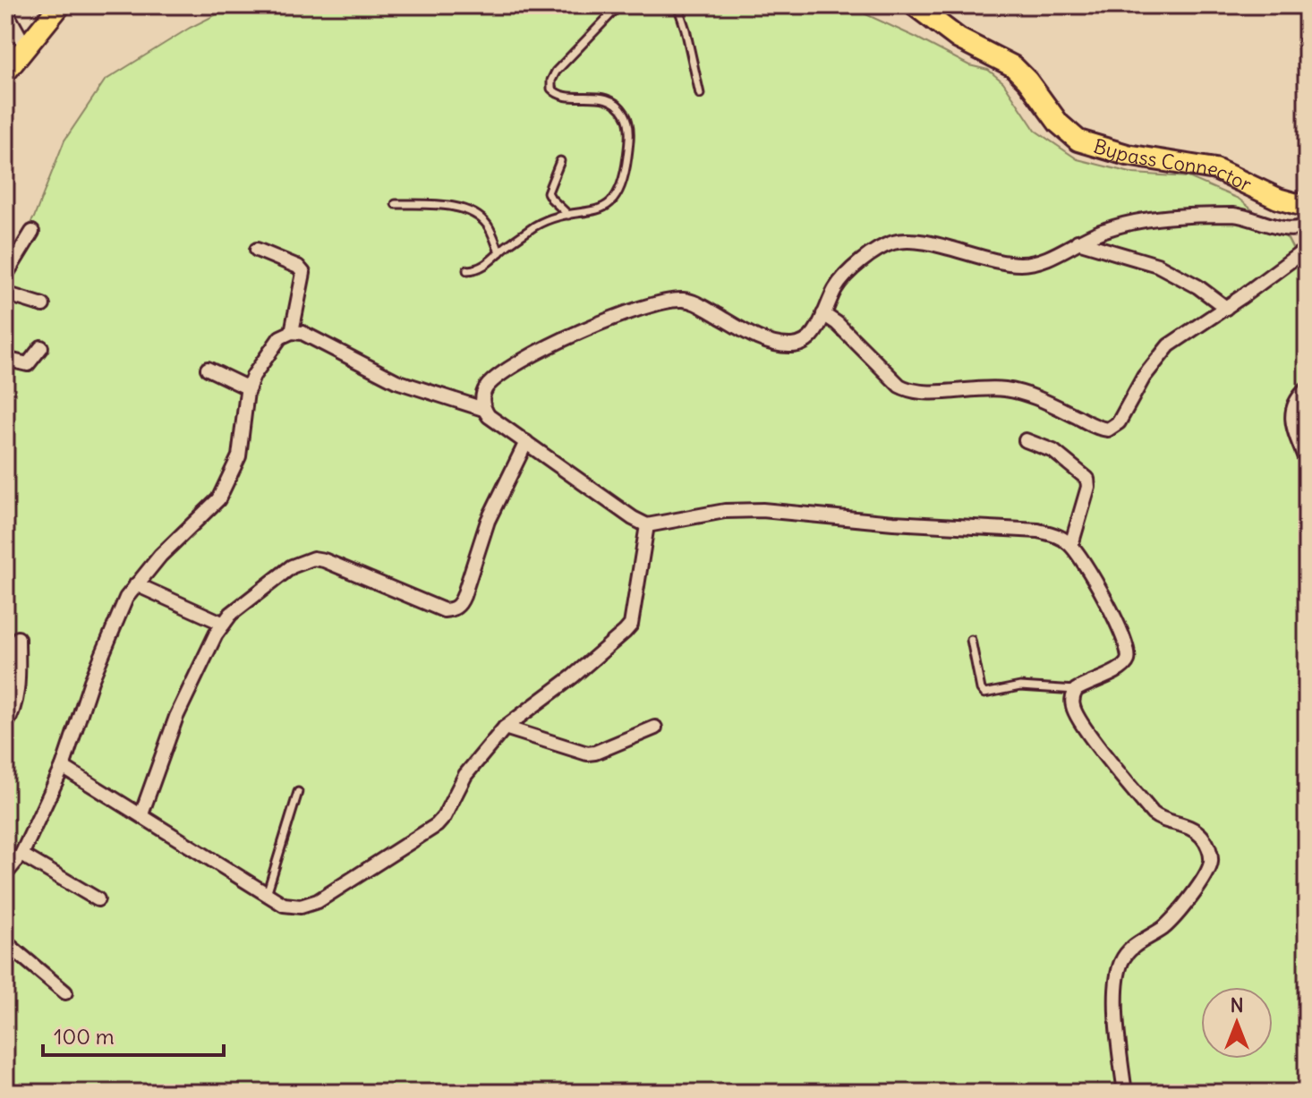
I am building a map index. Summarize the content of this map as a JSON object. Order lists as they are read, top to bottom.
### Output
{
  "streets": {
    "main road": ["Bypass Connector"]
  },
  "scale_bar": "100 m",
  "north": "top"
}
